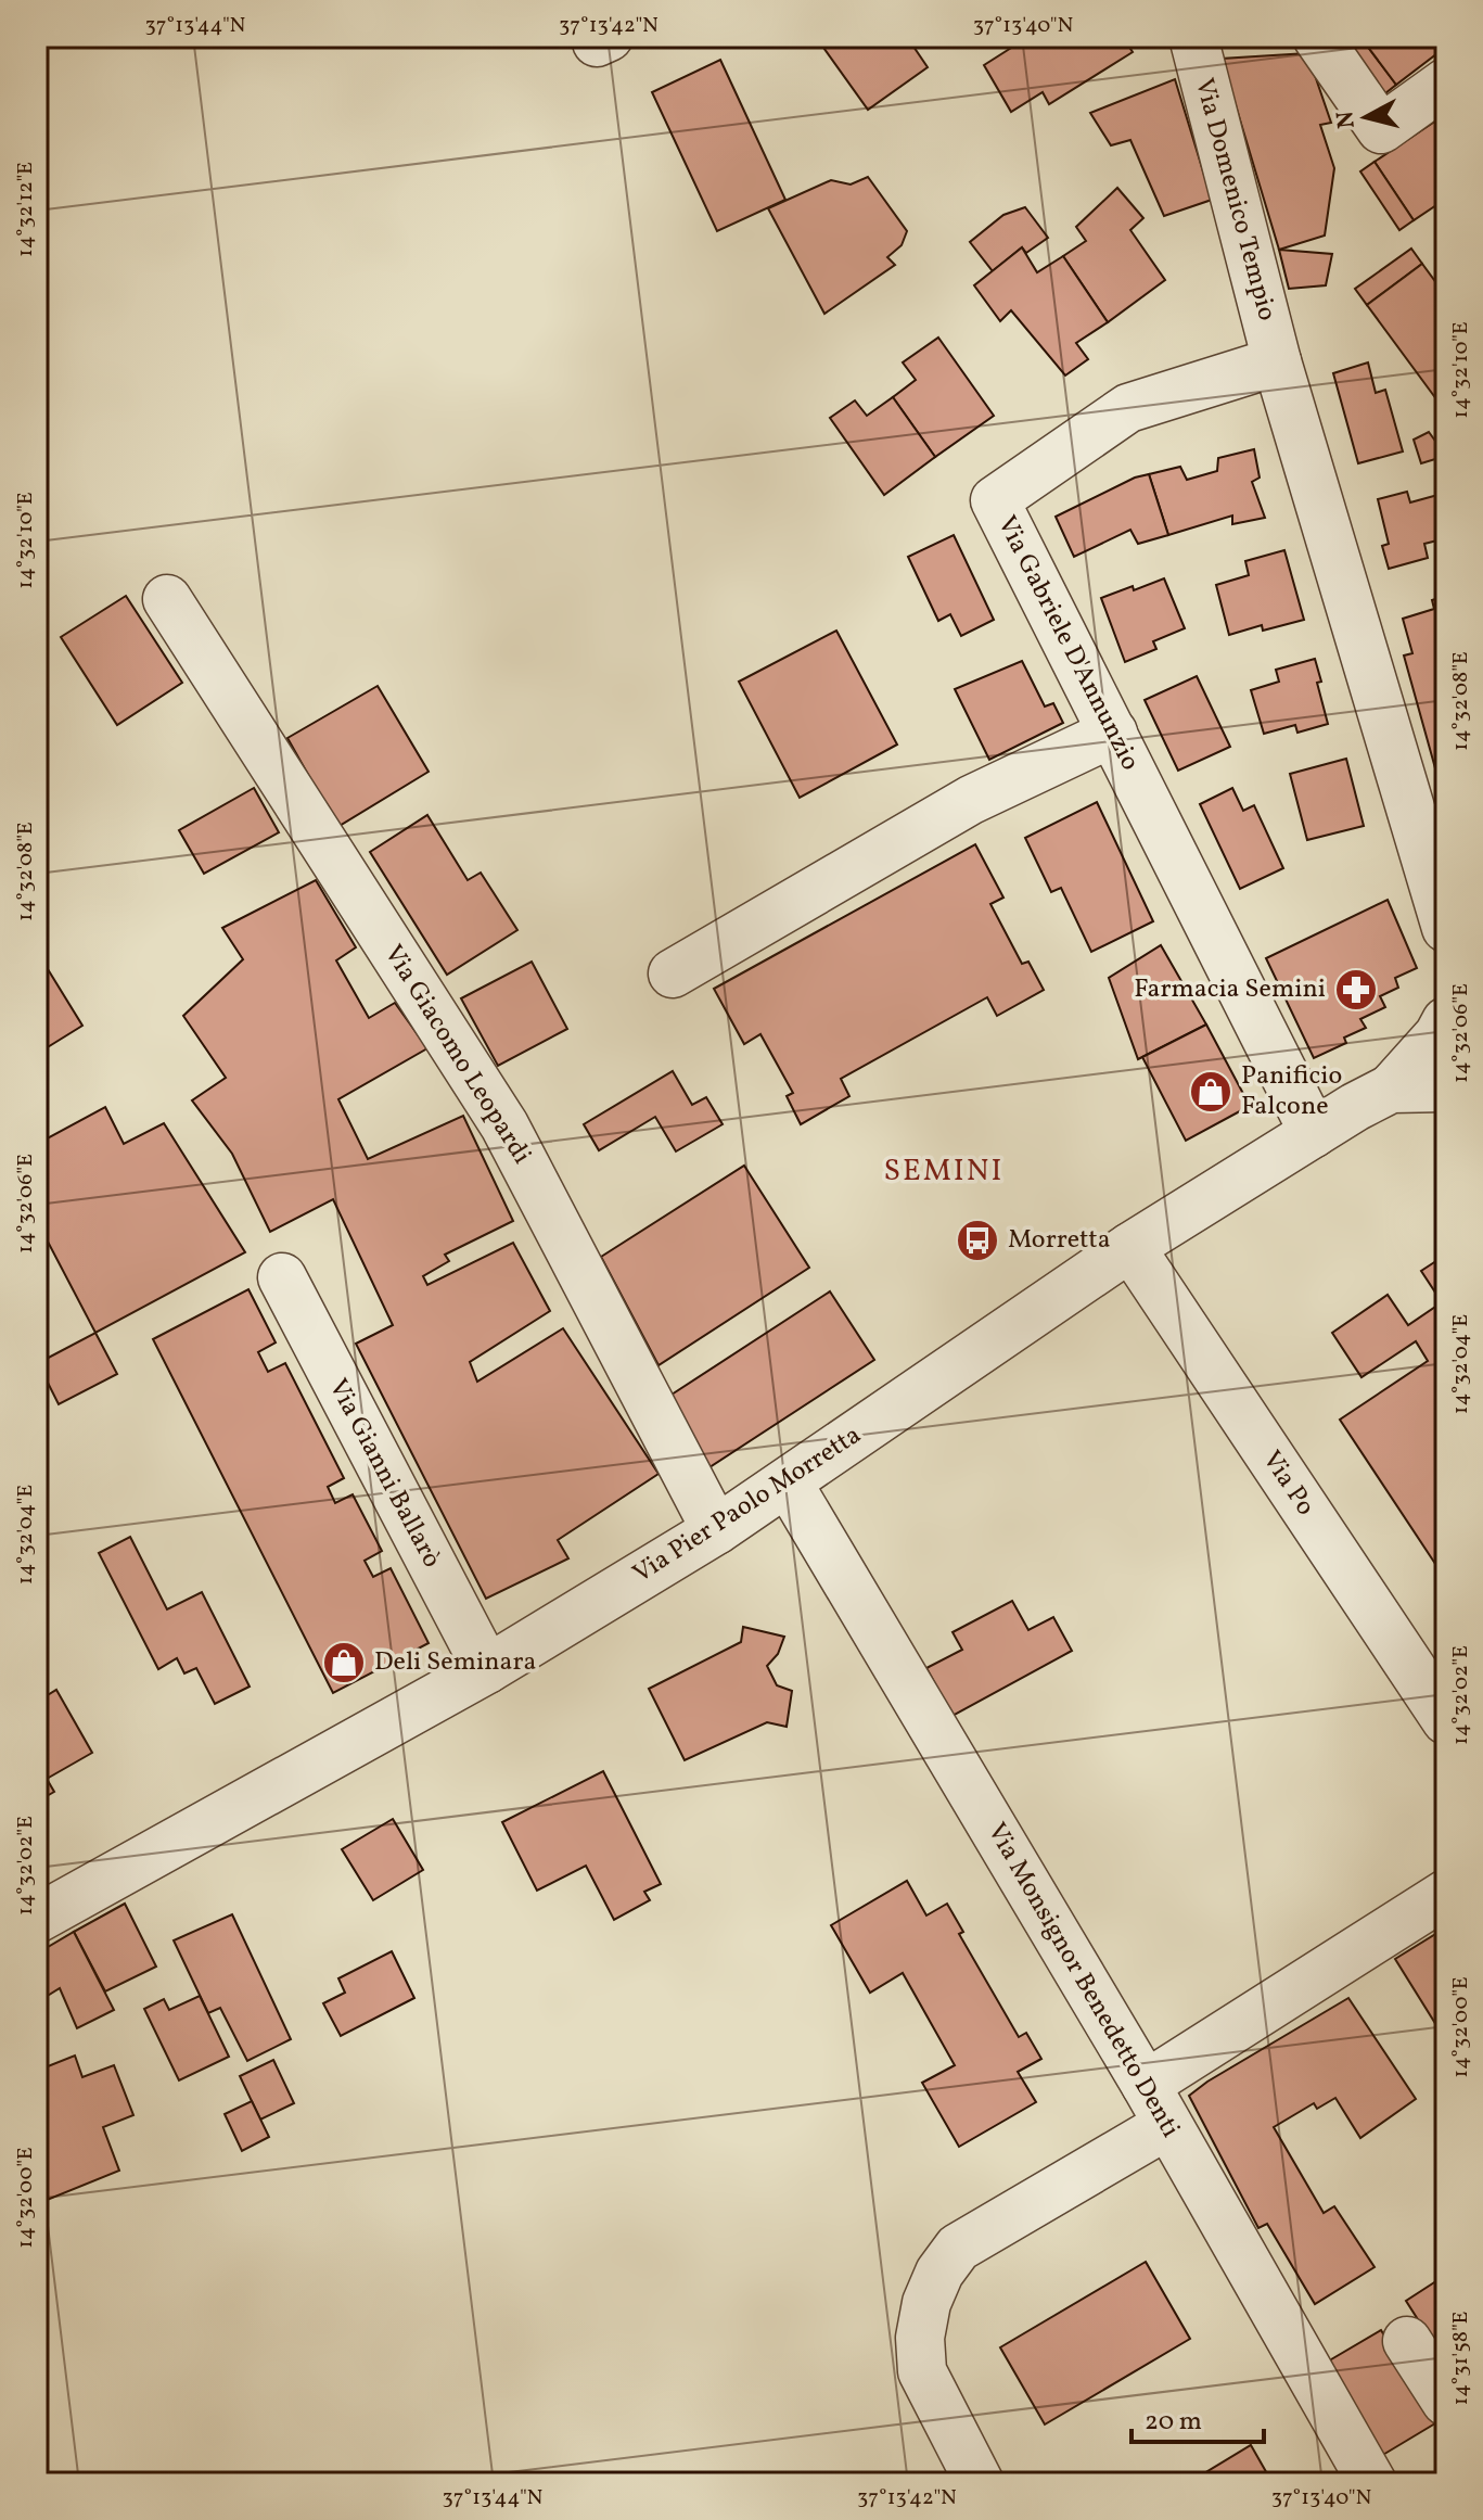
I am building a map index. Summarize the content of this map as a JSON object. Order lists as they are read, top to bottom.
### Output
{
  "streets": {
    "street": [
      "Via Domenico Tempio",
      "Via Gabriele D'Annunzio",
      "Via Giacomo Leopardi",
      "Via Gianni Ballarò",
      "Via Po",
      "Via Pier Paolo Morretta",
      "Via Monsignor Benedetto Denti"
    ]
  },
  "crossings": [
    ["Via Domenico Tempio", "Via Gabriele D'Annunzio"],
    ["Via Gabriele D'Annunzio", "Via Pier Paolo Morretta"],
    ["Via Giacomo Leopardi", "Via Pier Paolo Morretta"],
    ["Via Gianni Ballarò", "Via Pier Paolo Morretta"],
    ["Via Po", "Via Pier Paolo Morretta"],
    ["Via Pier Paolo Morretta", "Via Monsignor Benedetto Denti"]
  ],
  "districts": ["SEMINI"],
  "places": {
    "pharmacy": ["Farmacia Semini"],
    "shop": ["Panificio Falcone", "Deli Seminara"],
    "bus stop": ["Morretta"]
  },
  "scale_bar": "20 m",
  "north": "left",
  "coordinates": [
    "37°13'44\"N",
    "37°13'42\"N",
    "37°13'40\"N",
    "14°32'12\"E",
    "14°32'10\"E",
    "14°32'08\"E",
    "14°32'06\"E",
    "14°32'04\"E",
    "14°32'02\"E",
    "14°32'00\"E",
    "14°31'58\"E"
  ]
}
